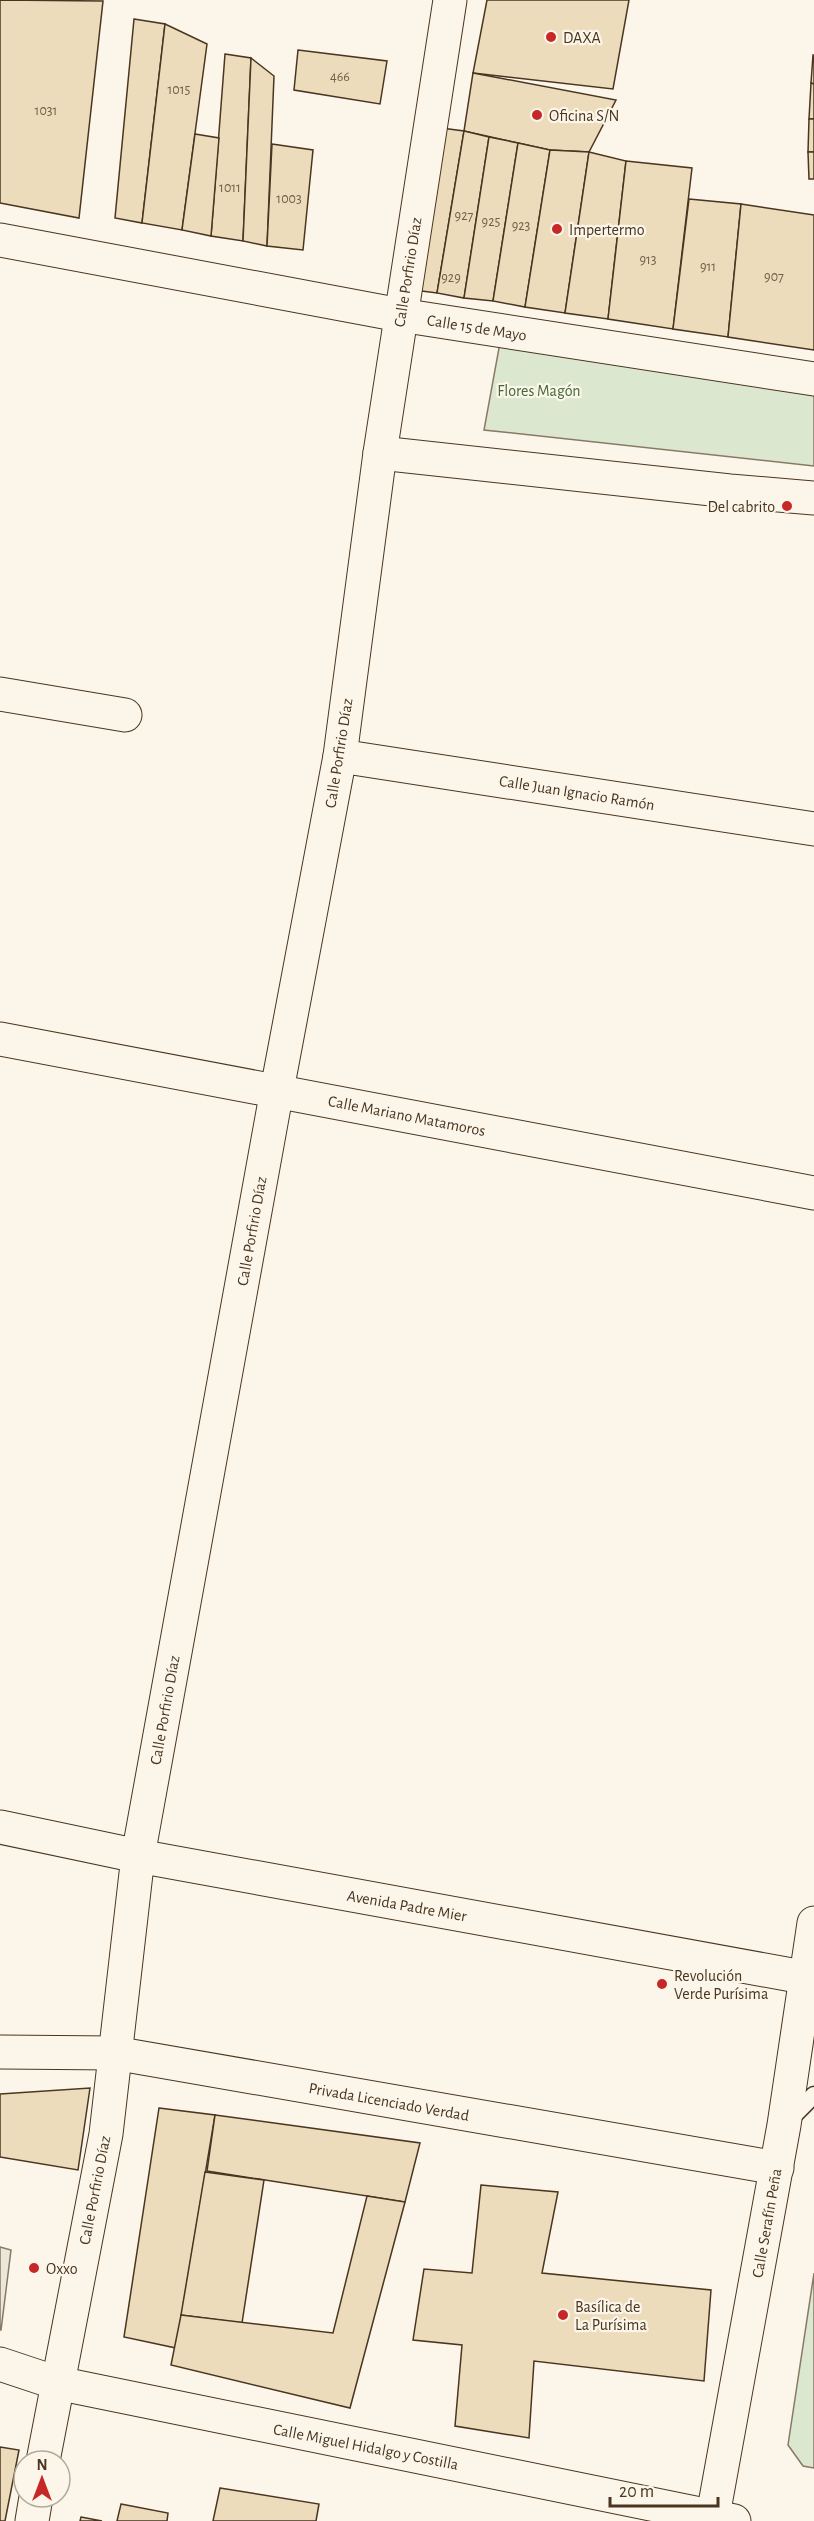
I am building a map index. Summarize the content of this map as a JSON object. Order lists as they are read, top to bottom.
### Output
{
  "streets": {
    "street": [
      "Calle Porfirio Díaz",
      "Calle 15 de Mayo",
      "Calle Juan Ignacio Ramón",
      "Calle Mariano Matamoros",
      "Avenida Padre Mier",
      "Privada Licenciado Verdad",
      "Calle Serafín Peña",
      "Calle Miguel Hidalgo y Costilla"
    ]
  },
  "crossings": [
    ["Calle Porfirio Díaz", "Calle 15 de Mayo"],
    ["Calle Porfirio Díaz", "Calle Juan Ignacio Ramón"],
    ["Calle Porfirio Díaz", "Calle Mariano Matamoros"],
    ["Calle Porfirio Díaz", "Avenida Padre Mier"],
    ["Calle Porfirio Díaz", "Privada Licenciado Verdad"],
    ["Calle Porfirio Díaz", "Calle Miguel Hidalgo y Costilla"],
    ["Avenida Padre Mier", "Calle Serafín Peña"],
    ["Privada Licenciado Verdad", "Calle Serafín Peña"],
    ["Calle Serafín Peña", "Calle Miguel Hidalgo y Costilla"]
  ],
  "parks": ["Flores Magón"],
  "places": [
    "DAXA",
    "Oficina S/N",
    "Impertermo",
    "Del cabrito",
    "Revolución Verde Purísima",
    "Oxxo",
    "Basílica de La Purísima"
  ],
  "house_numbers": [
    "466",
    "1015",
    "1031",
    "1011",
    "1003",
    "927",
    "925",
    "923",
    "913",
    "911",
    "907",
    "929"
  ],
  "scale_bar": "20 m",
  "north": "top"
}
